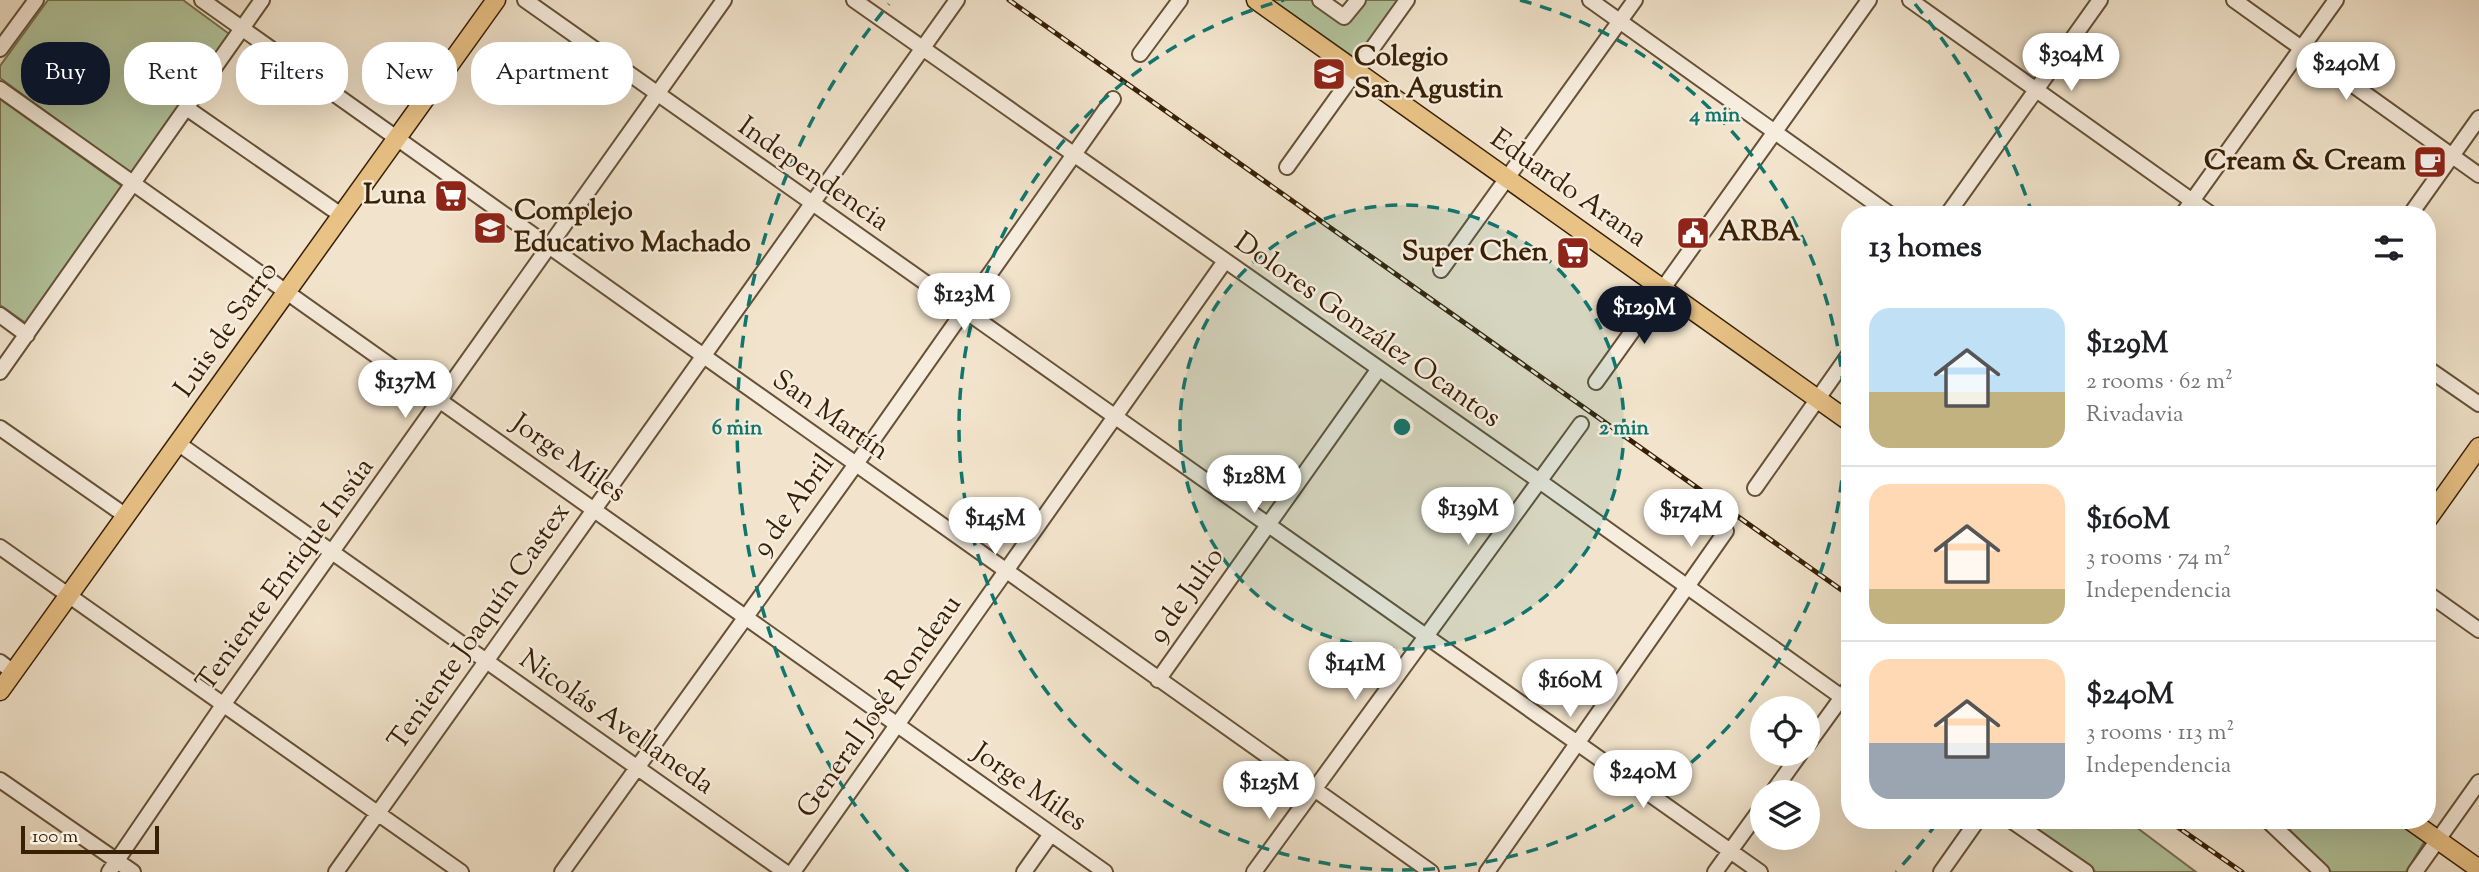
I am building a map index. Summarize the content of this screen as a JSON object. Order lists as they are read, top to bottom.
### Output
{
  "streets": {
    "main road": ["Eduardo Arana", "Luis de Sarro"],
    "street": [
      "Independencia",
      "Dolores González Ocantos",
      "San Martín",
      "Jorge Miles",
      "9 de Abril",
      "Teniente Enrique Insúa",
      "9 de Julio",
      "Teniente Joaquín Castex",
      "General José Rondeau",
      "Nicolás Avellaneda"
    ]
  },
  "crossings": [
    ["Independencia", "9 de Abril"],
    ["Independencia", "Teniente Enrique Insúa"],
    ["Independencia", "9 de Julio"],
    ["Independencia", "Teniente Joaquín Castex"],
    ["Independencia", "General José Rondeau"],
    ["Luis de Sarro", "San Martín"],
    ["Luis de Sarro", "Jorge Miles"],
    ["Luis de Sarro", "Nicolás Avellaneda"],
    ["Dolores González Ocantos", "9 de Abril"],
    ["Dolores González Ocantos", "9 de Julio"],
    ["Dolores González Ocantos", "Teniente Joaquín Castex"],
    ["Dolores González Ocantos", "General José Rondeau"],
    ["San Martín", "9 de Abril"],
    ["San Martín", "Teniente Enrique Insúa"],
    ["San Martín", "9 de Julio"],
    ["San Martín", "Teniente Joaquín Castex"],
    ["San Martín", "General José Rondeau"],
    ["Jorge Miles", "9 de Abril"],
    ["Jorge Miles", "Teniente Enrique Insúa"],
    ["Jorge Miles", "Teniente Joaquín Castex"],
    ["Jorge Miles", "General José Rondeau"],
    ["9 de Abril", "Nicolás Avellaneda"],
    ["Teniente Enrique Insúa", "Nicolás Avellaneda"],
    ["Teniente Joaquín Castex", "Nicolás Avellaneda"]
  ],
  "places": {
    "school or university": ["Colegio San Agustin", "Complejo Educativo Machado"],
    "cafe": ["Cream & Cream"],
    "supermarket": ["Luna", "Super Chen"],
    "public building": ["ARBA"]
  },
  "scale_bar": "100 m",
  "page": {
    "price": [
      "$304M",
      "$240M",
      "$123M",
      "$129M",
      "$137M",
      "$128M",
      "$139M",
      "$174M",
      "$145M",
      "$141M",
      "$160M",
      "$240M",
      "$125M"
    ],
    "chip": [
      "Buy",
      "Rent",
      "Filters",
      "New",
      "Apartment"
    ],
    "heading": "13 homes",
    "list": [
      {
        "name": "$129M",
        "note": "2 rooms · 62 m² · Rivadavia"
      },
      {
        "name": "$160M",
        "note": "3 rooms · 74 m² · Independencia"
      },
      {
        "name": "$240M",
        "note": "3 rooms · 113 m² · Independencia"
      }
    ],
    "scale": "100 m"
  },
  "rings": ["4 min", "2 min", "6 min"]
}
